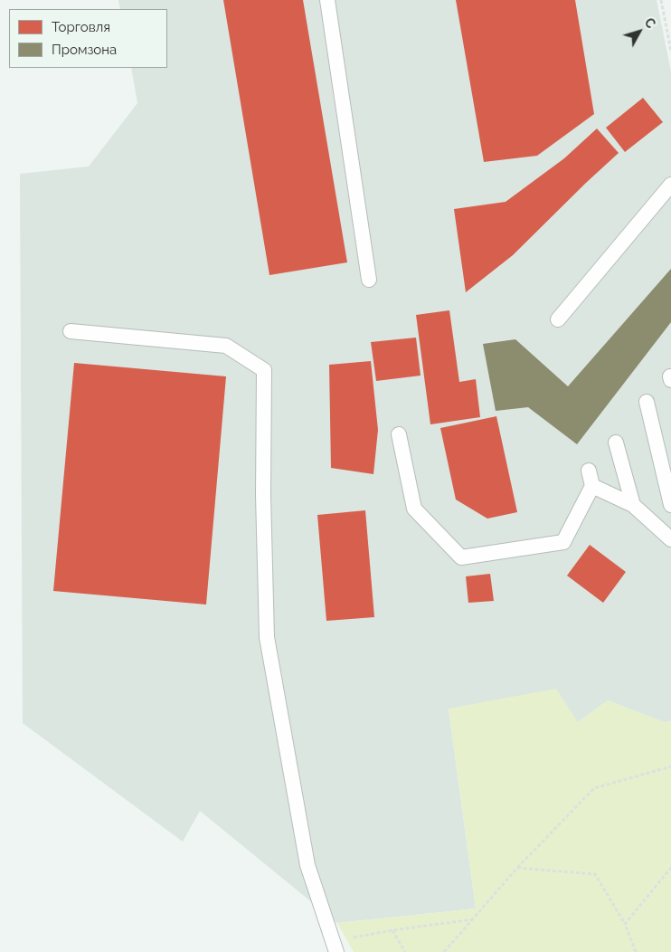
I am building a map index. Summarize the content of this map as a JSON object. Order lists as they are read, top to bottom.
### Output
{
  "legend": ["Торговля", "Промзона"],
  "north": "top right"
}
